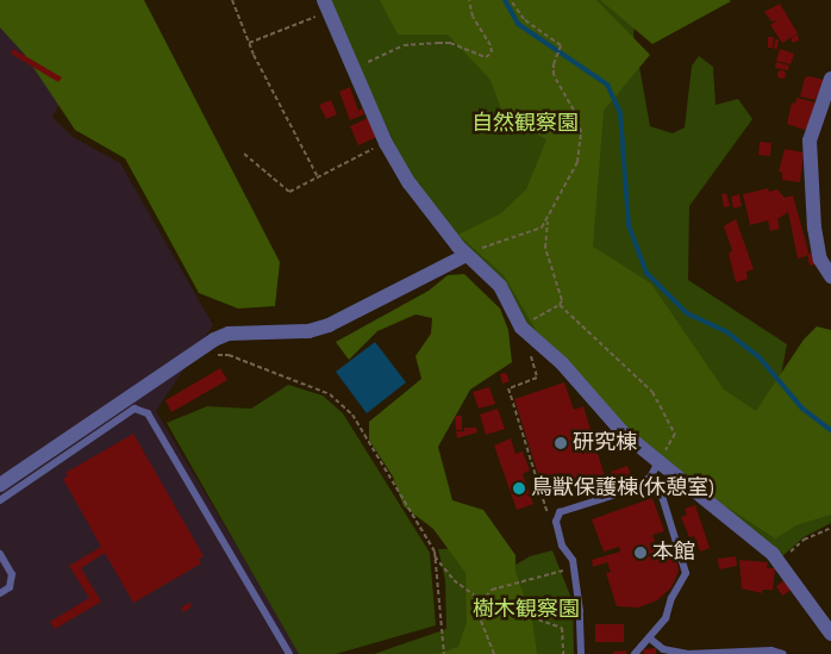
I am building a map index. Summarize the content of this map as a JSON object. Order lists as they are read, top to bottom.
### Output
{
  "parks": ["自然観察園", "樹木観察園"],
  "places": ["研究棟", "鳥獣保護棟(休憩室)", "本館"]
}
